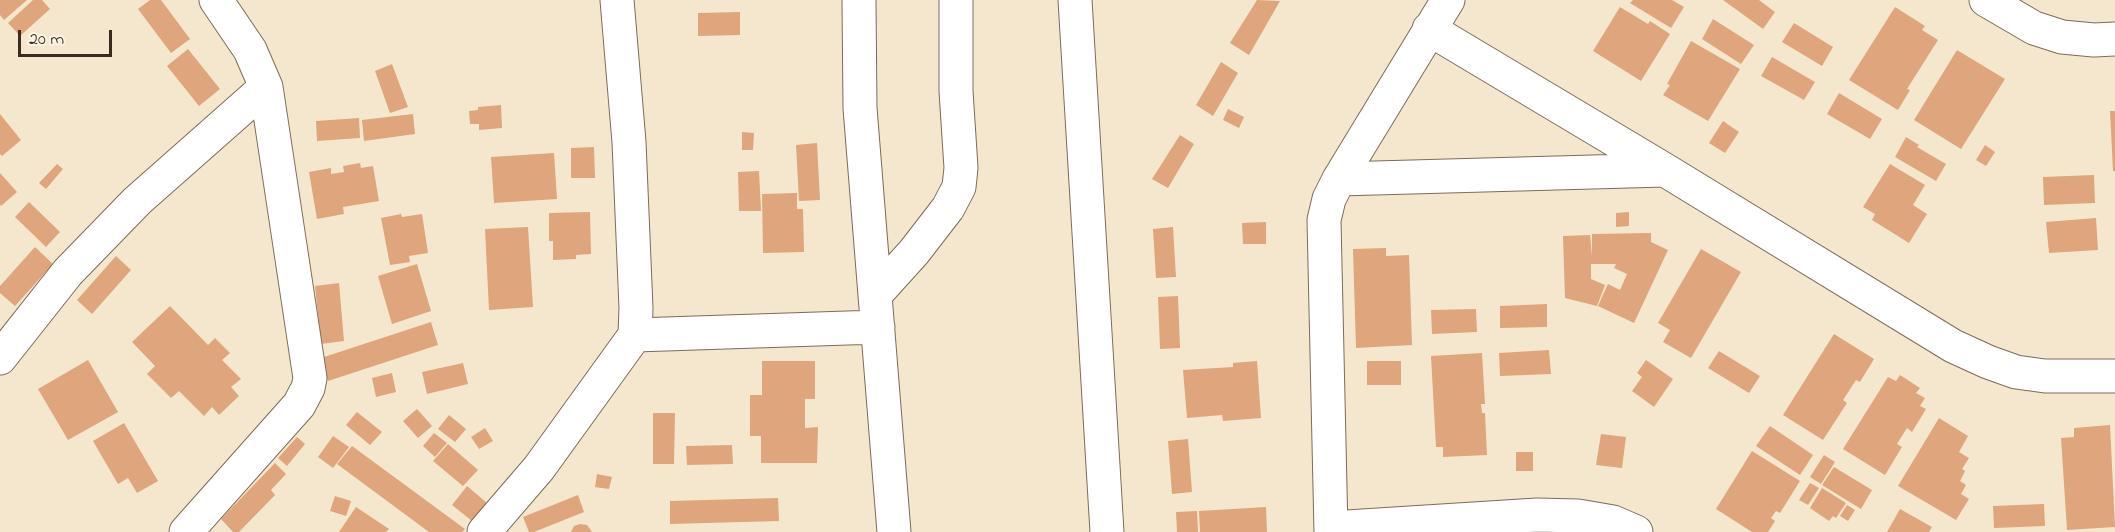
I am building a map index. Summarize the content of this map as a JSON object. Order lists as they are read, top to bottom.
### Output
{
  "scale_bar": "20 m"
}
